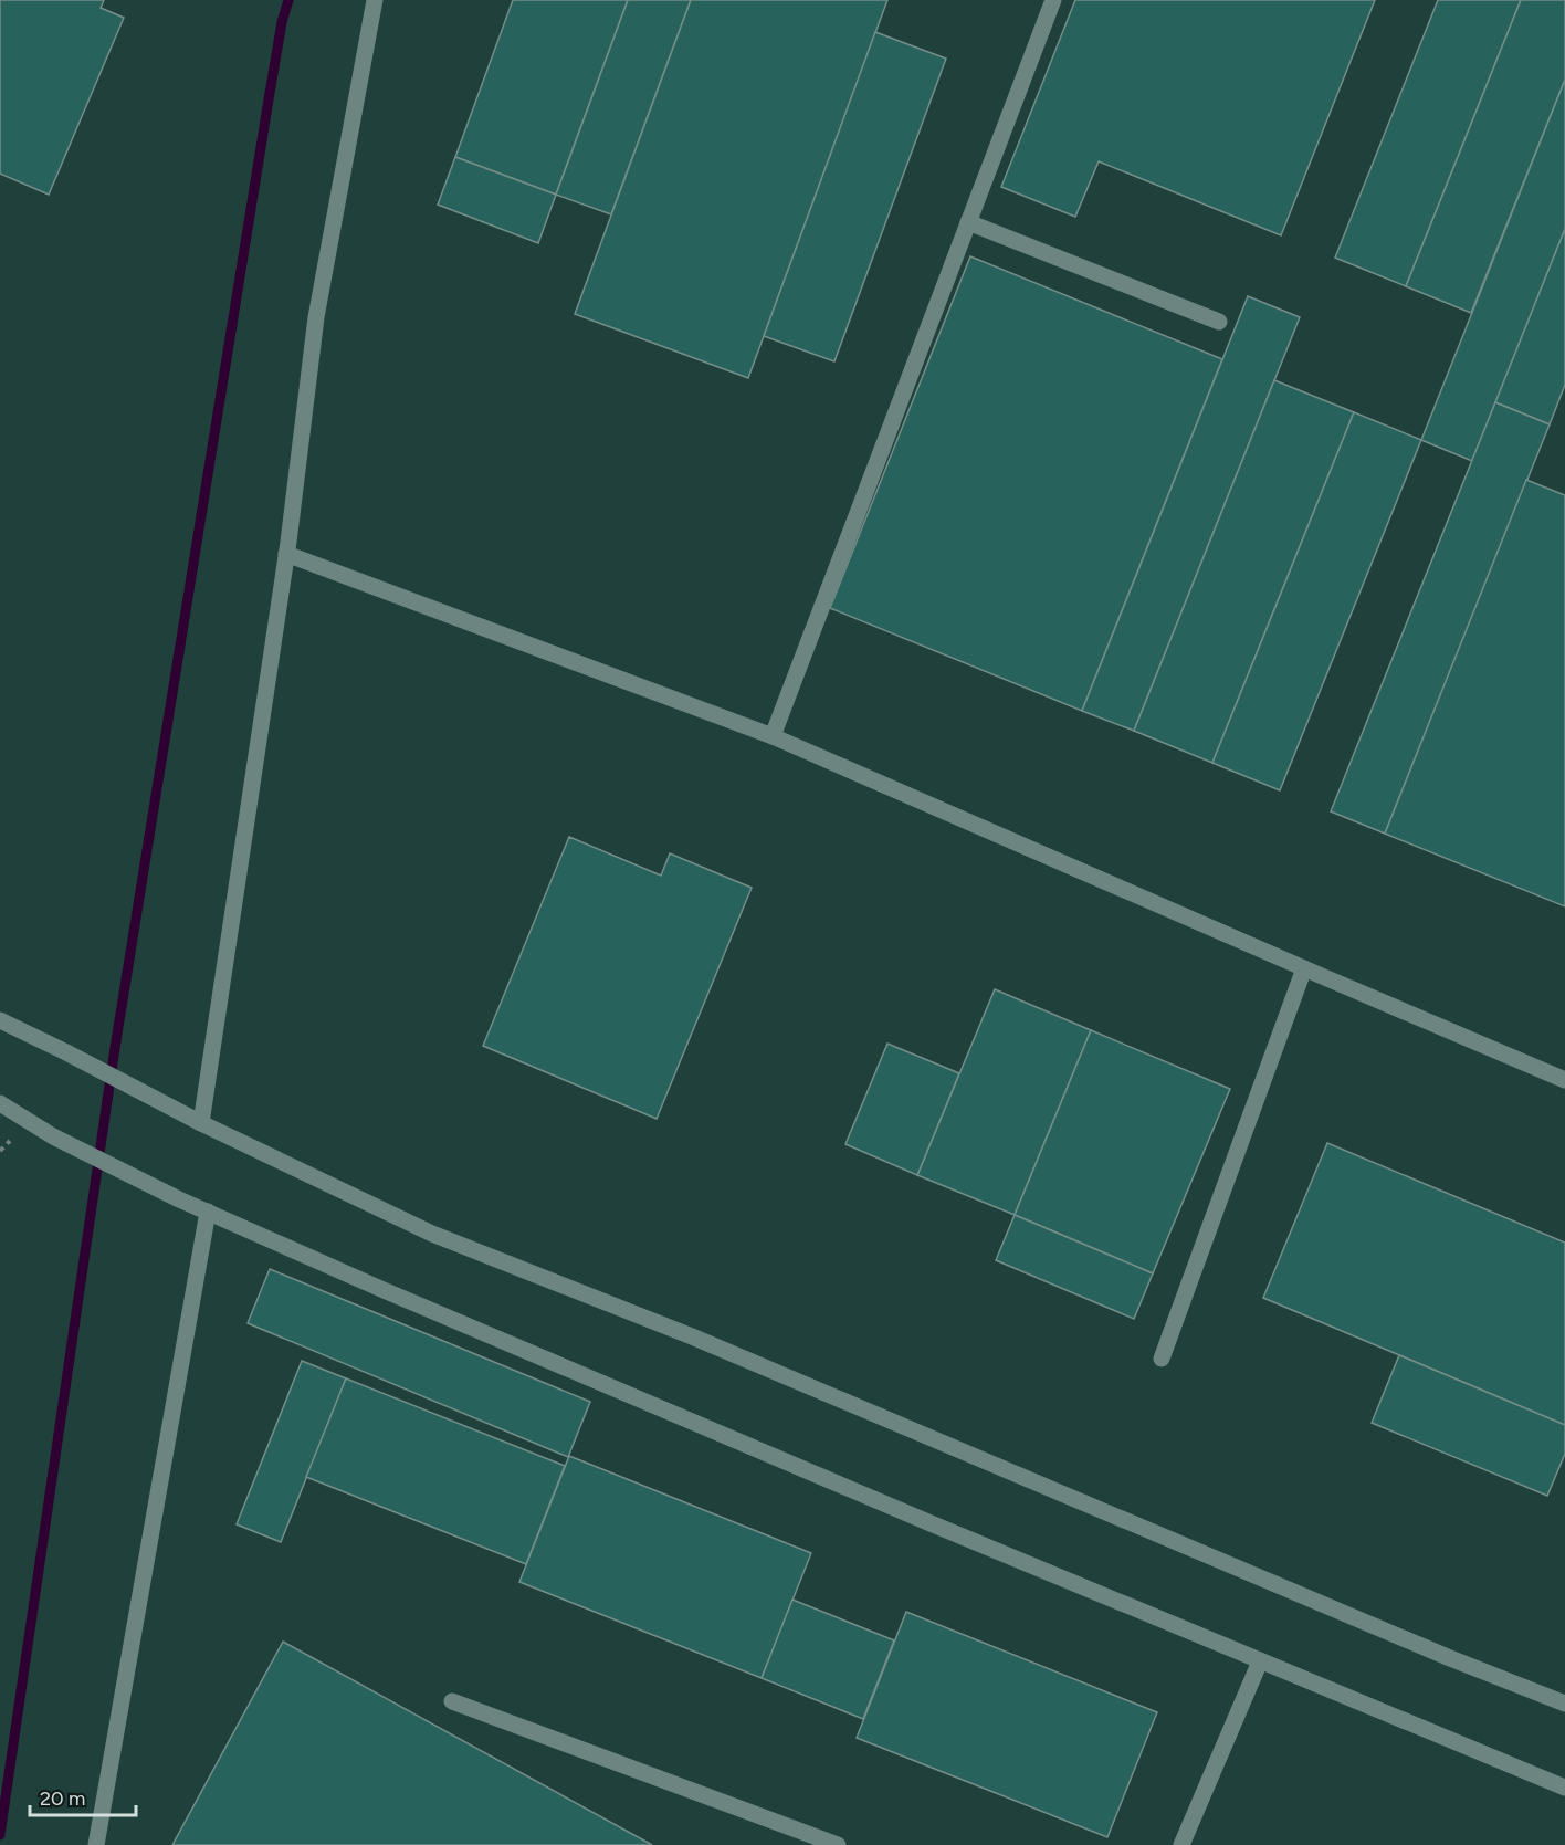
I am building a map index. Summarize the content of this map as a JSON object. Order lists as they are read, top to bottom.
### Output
{
  "scale_bar": "20 m"
}
